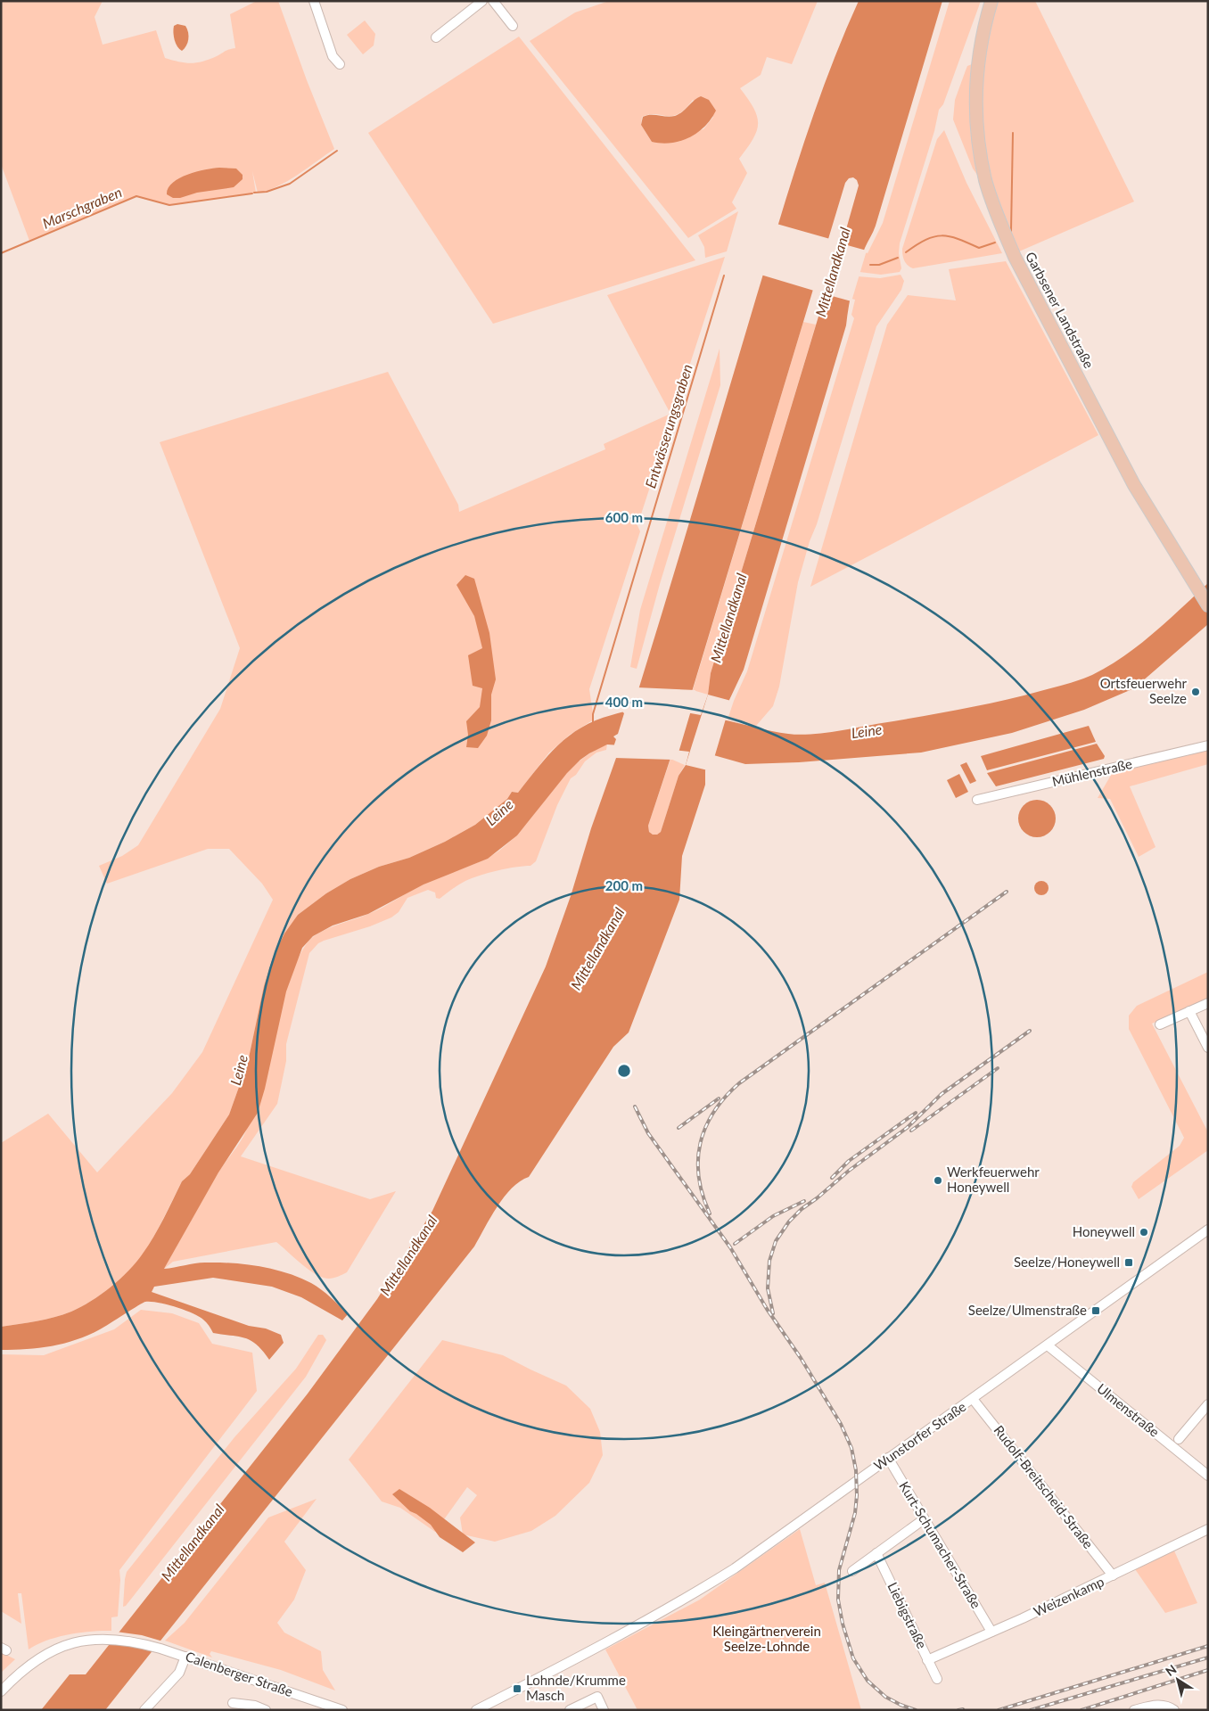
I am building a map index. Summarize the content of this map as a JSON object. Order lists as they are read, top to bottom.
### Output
{
  "streets": {
    "main road": ["Garbsener Landstraße"],
    "street": [
      "Mühlenstraße",
      "Ulmenstraße",
      "Wunstorfer Straße",
      "Rudolf-Breitscheid-Straße",
      "Kurt-Schumacher-Straße",
      "Weizenkamp",
      "Liebigstraße",
      "Calenberger Straße"
    ]
  },
  "crossings": [
    ["Ulmenstraße", "Wunstorfer Straße"],
    ["Wunstorfer Straße", "Rudolf-Breitscheid-Straße"],
    ["Wunstorfer Straße", "Kurt-Schumacher-Straße"],
    ["Rudolf-Breitscheid-Straße", "Weizenkamp"],
    ["Kurt-Schumacher-Straße", "Weizenkamp"],
    ["Weizenkamp", "Liebigstraße"]
  ],
  "water": [
    "Marschgraben",
    "Mittellandkanal",
    "Entwässerungsgraben",
    "Leine"
  ],
  "parks": ["Kleingärtnerverein Seelze-Lohnde"],
  "places": {
    "other": ["Ortsfeuerwehr Seelze", "Werkfeuerwehr Honeywell", "Honeywell"],
    "transit": ["Seelze/Honeywell", "Seelze/Ulmenstraße", "Lohnde/Krumme Masch"]
  },
  "north": "top left",
  "rings": ["600 m", "400 m", "200 m"]
}
